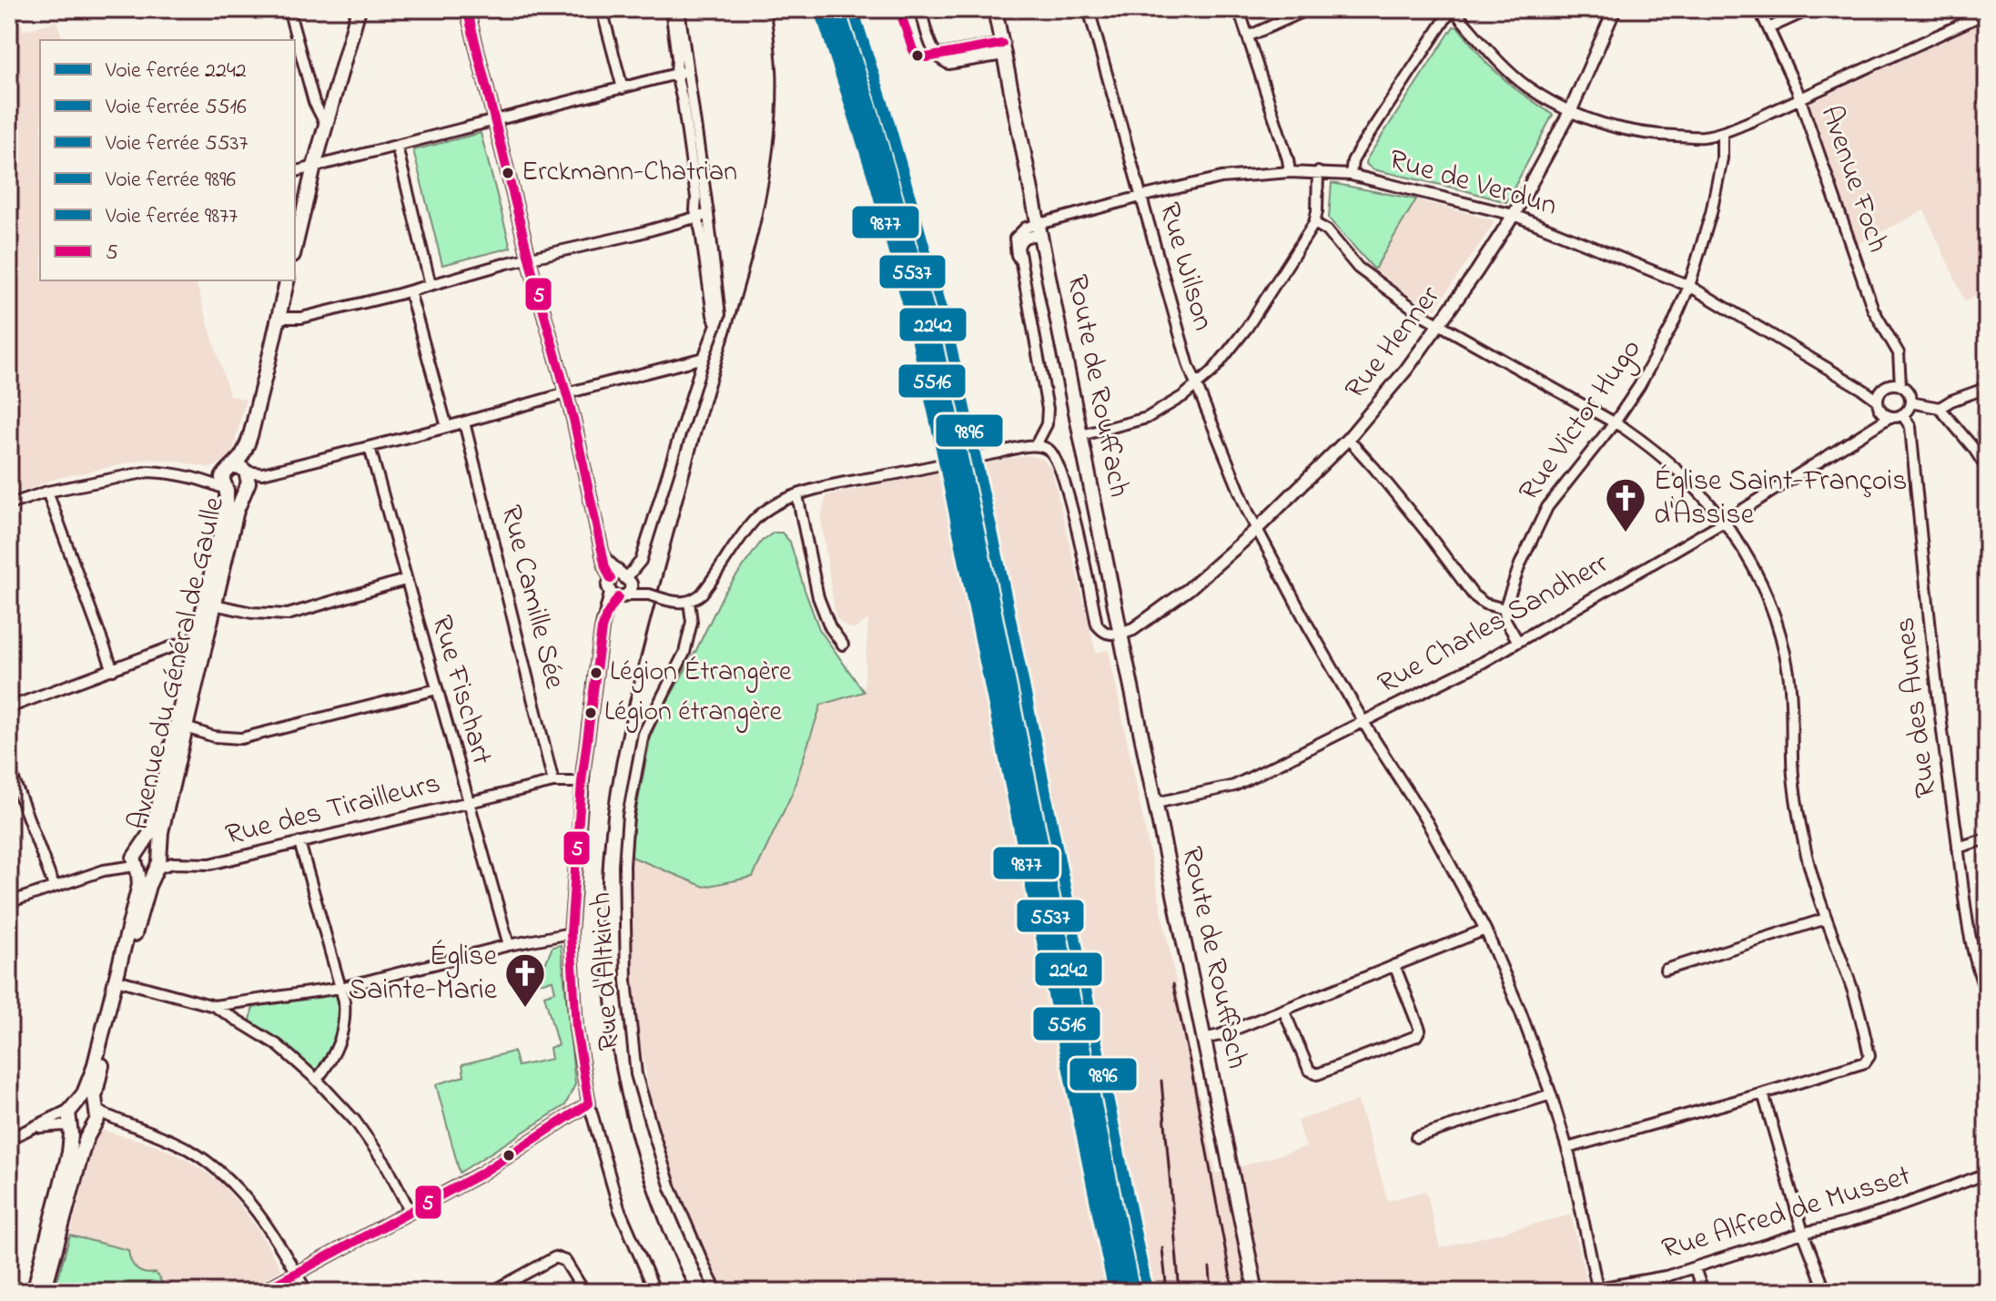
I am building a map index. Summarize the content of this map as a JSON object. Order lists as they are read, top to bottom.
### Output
{
  "streets": {
    "main road": ["Route de Rouffach", "Avenue du Général de Gaulle"],
    "street": [
      "Avenue Foch",
      "Rue de Verdun",
      "Rue Wilson",
      "Rue Henner",
      "Rue Victor Hugo",
      "Rue Camille Sée",
      "Rue Charles Sandherr",
      "Rue Fischart",
      "Rue des Aunes",
      "Rue des Tirailleurs",
      "Rue d'Altkirch",
      "Rue Alfred de Musset"
    ]
  },
  "crossings": [
    ["Avenue Foch", "Rue de Verdun"],
    ["Avenue Foch", "Rue Charles Sandherr"],
    ["Avenue Foch", "Rue des Aunes"],
    ["Rue de Verdun", "Rue Wilson"],
    ["Rue de Verdun", "Rue Henner"],
    ["Rue de Verdun", "Route de Rouffach"],
    ["Rue de Verdun", "Rue Victor Hugo"],
    ["Rue de Verdun", "Rue Charles Sandherr"],
    ["Rue de Verdun", "Rue des Aunes"],
    ["Rue Wilson", "Rue Henner"],
    ["Rue Wilson", "Rue Charles Sandherr"],
    ["Rue Wilson", "Rue Alfred de Musset"],
    ["Rue Henner", "Route de Rouffach"],
    ["Route de Rouffach", "Rue Charles Sandherr"],
    ["Rue Camille Sée", "Rue des Tirailleurs"],
    ["Rue Charles Sandherr", "Rue des Aunes"],
    ["Avenue du Général de Gaulle", "Rue des Tirailleurs"],
    ["Rue Fischart", "Rue des Tirailleurs"]
  ],
  "places": {
    "other": ["Erckmann-Chatrian", "Légion Étrangère", "Légion étrangère"],
    "church": ["Église Saint-François d'Assise", "Église Sainte-Marie"]
  },
  "lines": [
    "rail line 2242",
    "rail line 5537",
    "rail line 9896",
    "transit line 5",
    "rail line 5516",
    "rail line 9877"
  ],
  "legend": [
    "Voie ferrée 2242",
    "Voie ferrée 5516",
    "Voie ferrée 5537",
    "Voie ferrée 9896",
    "Voie ferrée 9877",
    "5"
  ]
}
